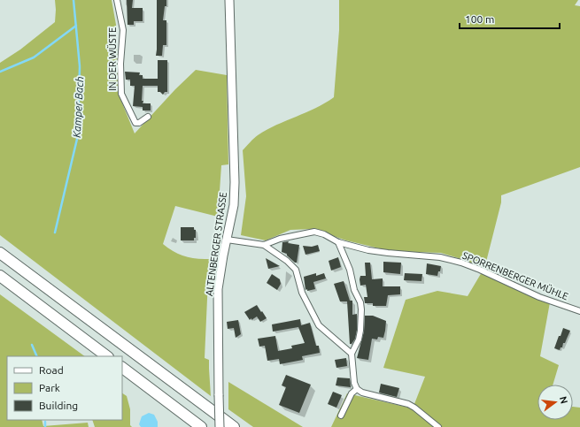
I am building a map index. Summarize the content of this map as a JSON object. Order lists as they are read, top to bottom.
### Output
{
  "streets": {
    "main road": ["ALTENBERGER STRASSE"],
    "street": ["IN DER WÜSTE", "SPORRENBERGER MÜHLE"]
  },
  "crossings": [
    ["ALTENBERGER STRASSE", "SPORRENBERGER MÜHLE"]
  ],
  "water": ["Kamper Bach"],
  "legend": ["Road", "Park", "Building"],
  "scale_bar": "100 m",
  "north": "right"
}
